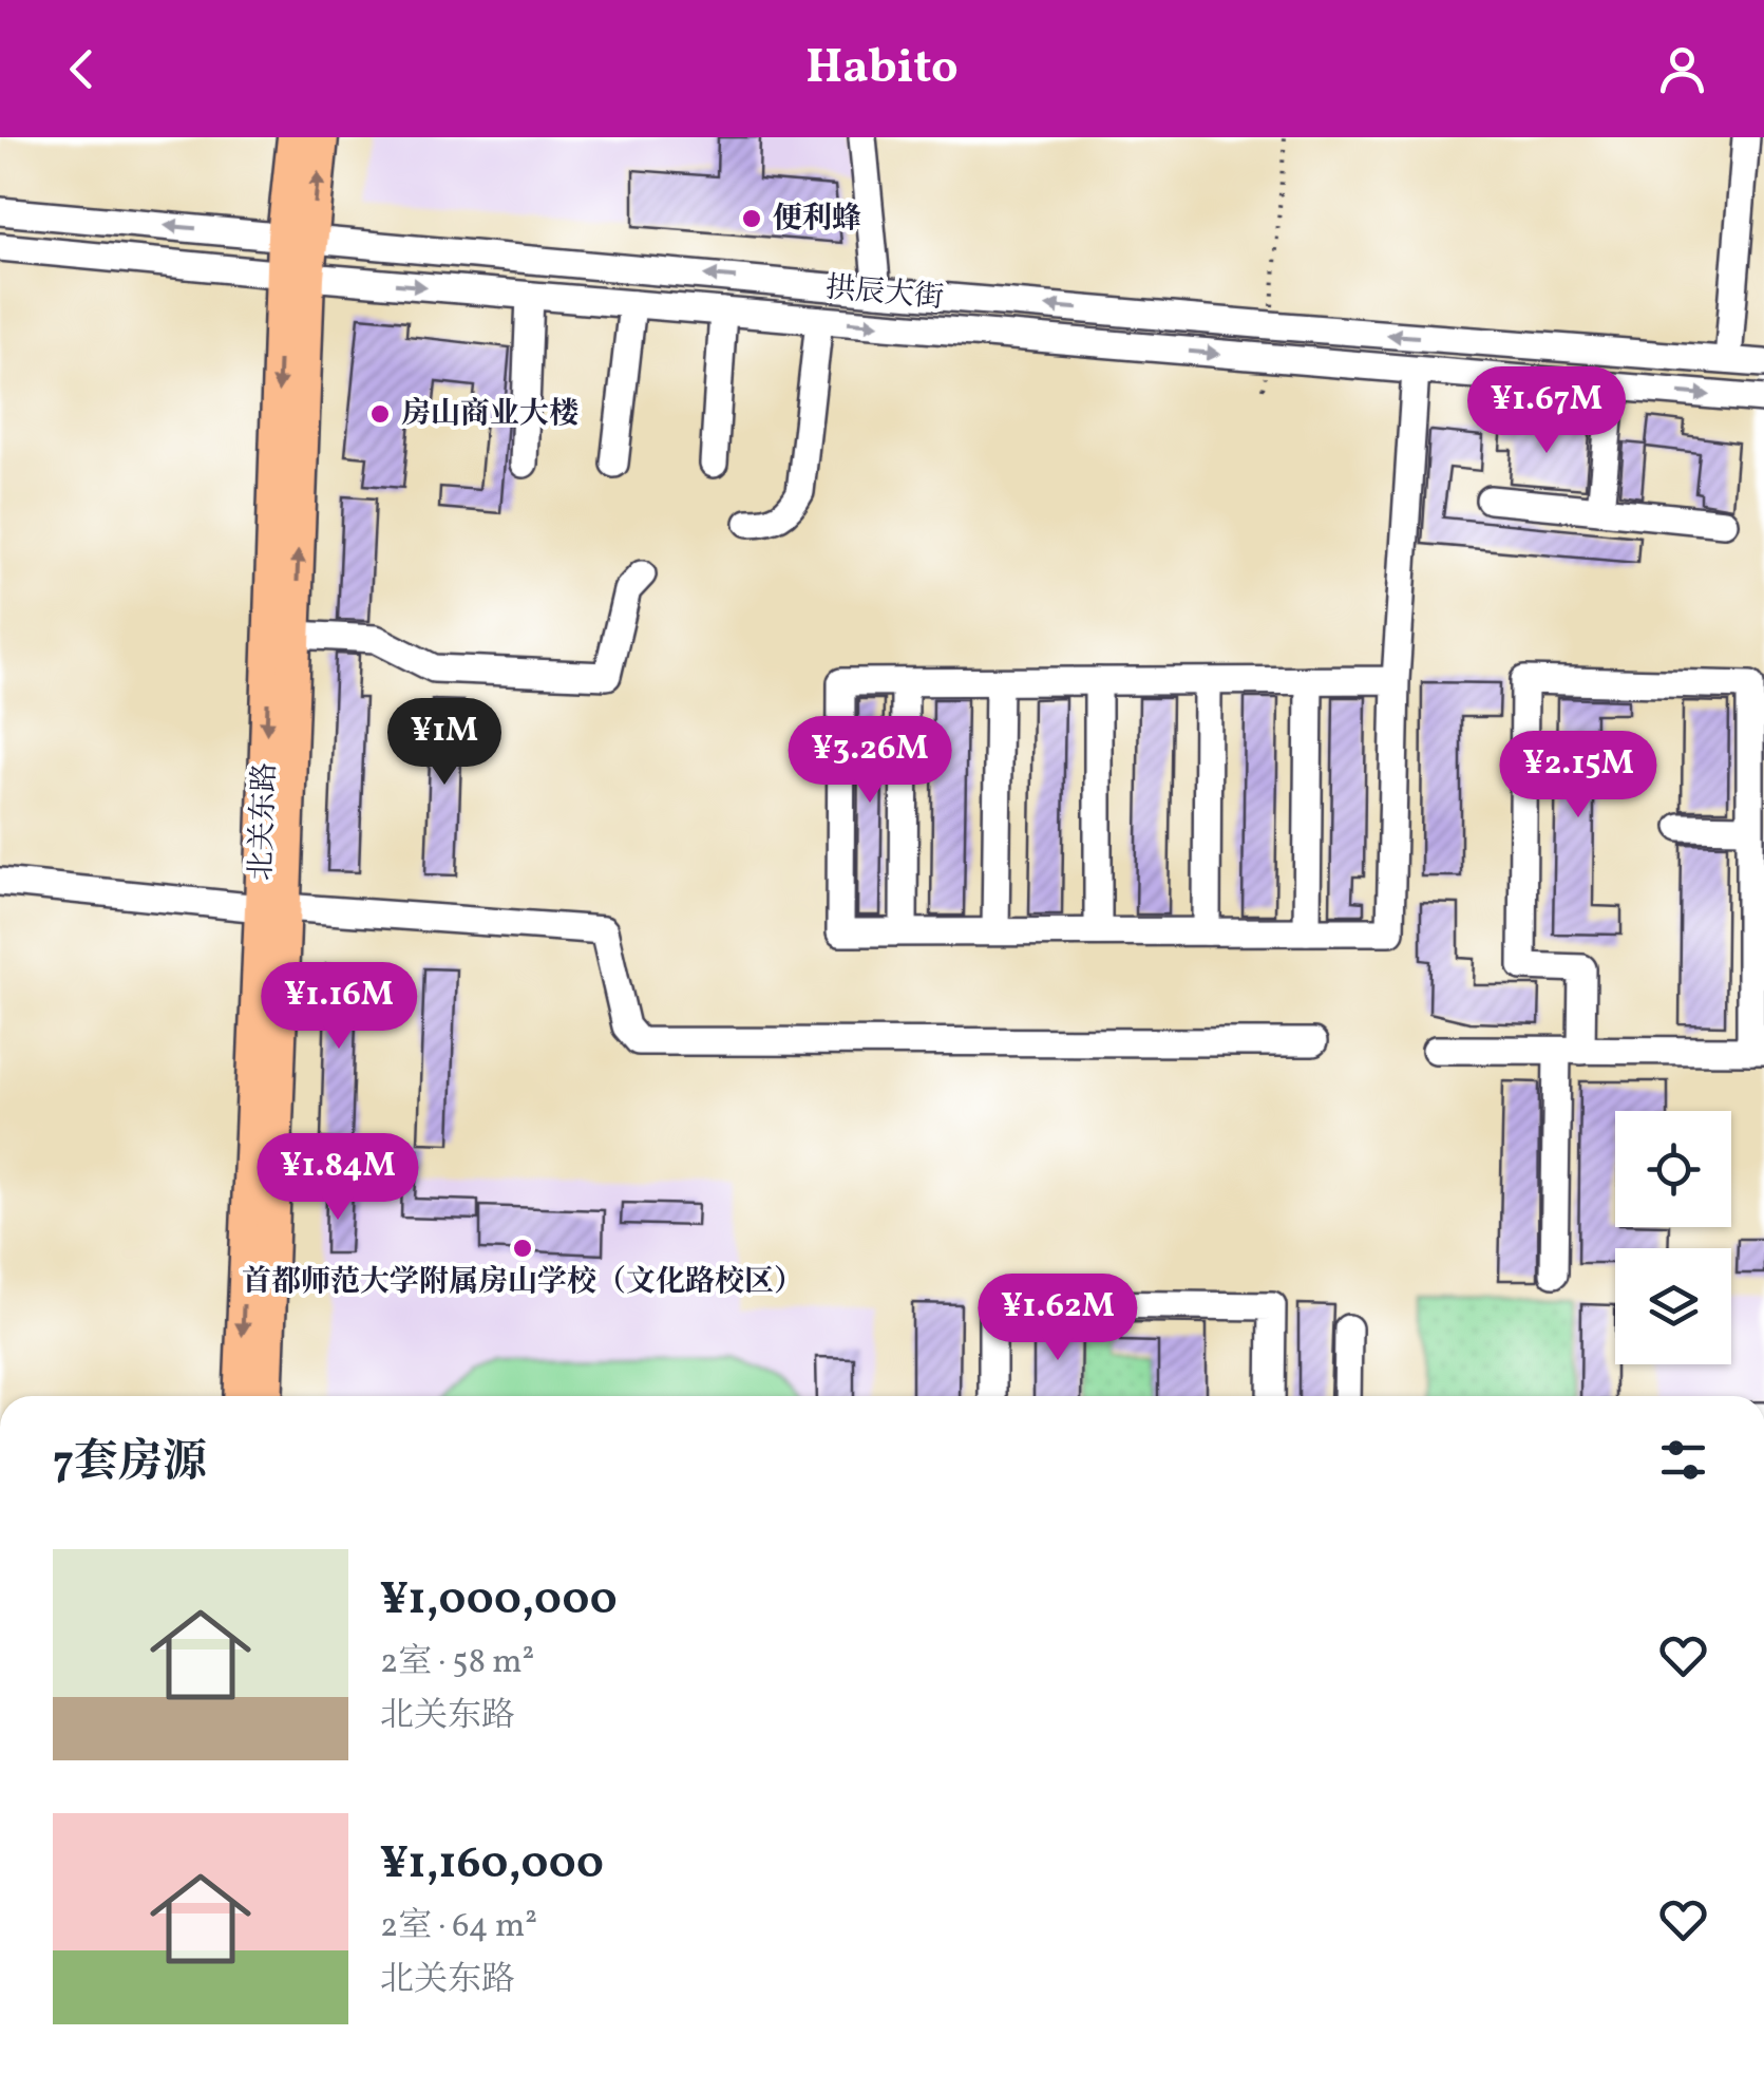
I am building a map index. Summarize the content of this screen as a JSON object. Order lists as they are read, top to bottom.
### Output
{
  "streets": {
    "main road": ["北关东路"],
    "street": ["拱辰大街"]
  },
  "crossings": [
    ["拱辰大街", "北关东路"]
  ],
  "places": ["便利蜂", "房山商业大楼", "首都师范大学附属房山学校（文化路校区）"],
  "page": {
    "header": "Habito",
    "price": [
      "¥1.67M",
      "¥1M",
      "¥3.26M",
      "¥2.15M",
      "¥1.16M",
      "¥1.84M",
      "¥1.62M"
    ],
    "heading": "7套房源",
    "list": [
      {
        "name": "¥1,000,000",
        "note": "2室 · 58 m² · 北关东路"
      },
      {
        "name": "¥1,160,000",
        "note": "2室 · 64 m² · 北关东路"
      }
    ]
  }
}
